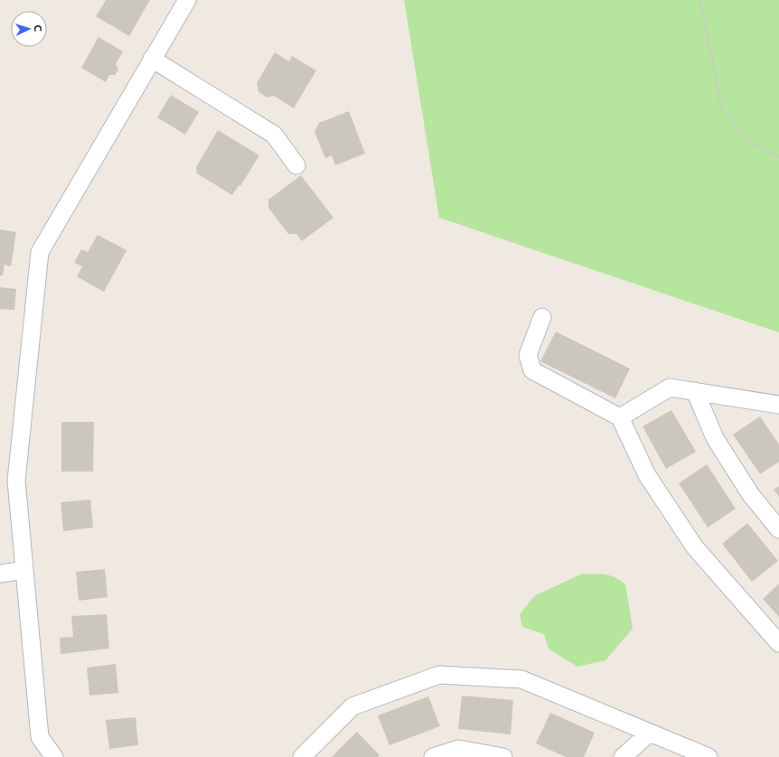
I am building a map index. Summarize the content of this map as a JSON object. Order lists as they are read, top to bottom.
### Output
{
  "north": "right"
}
